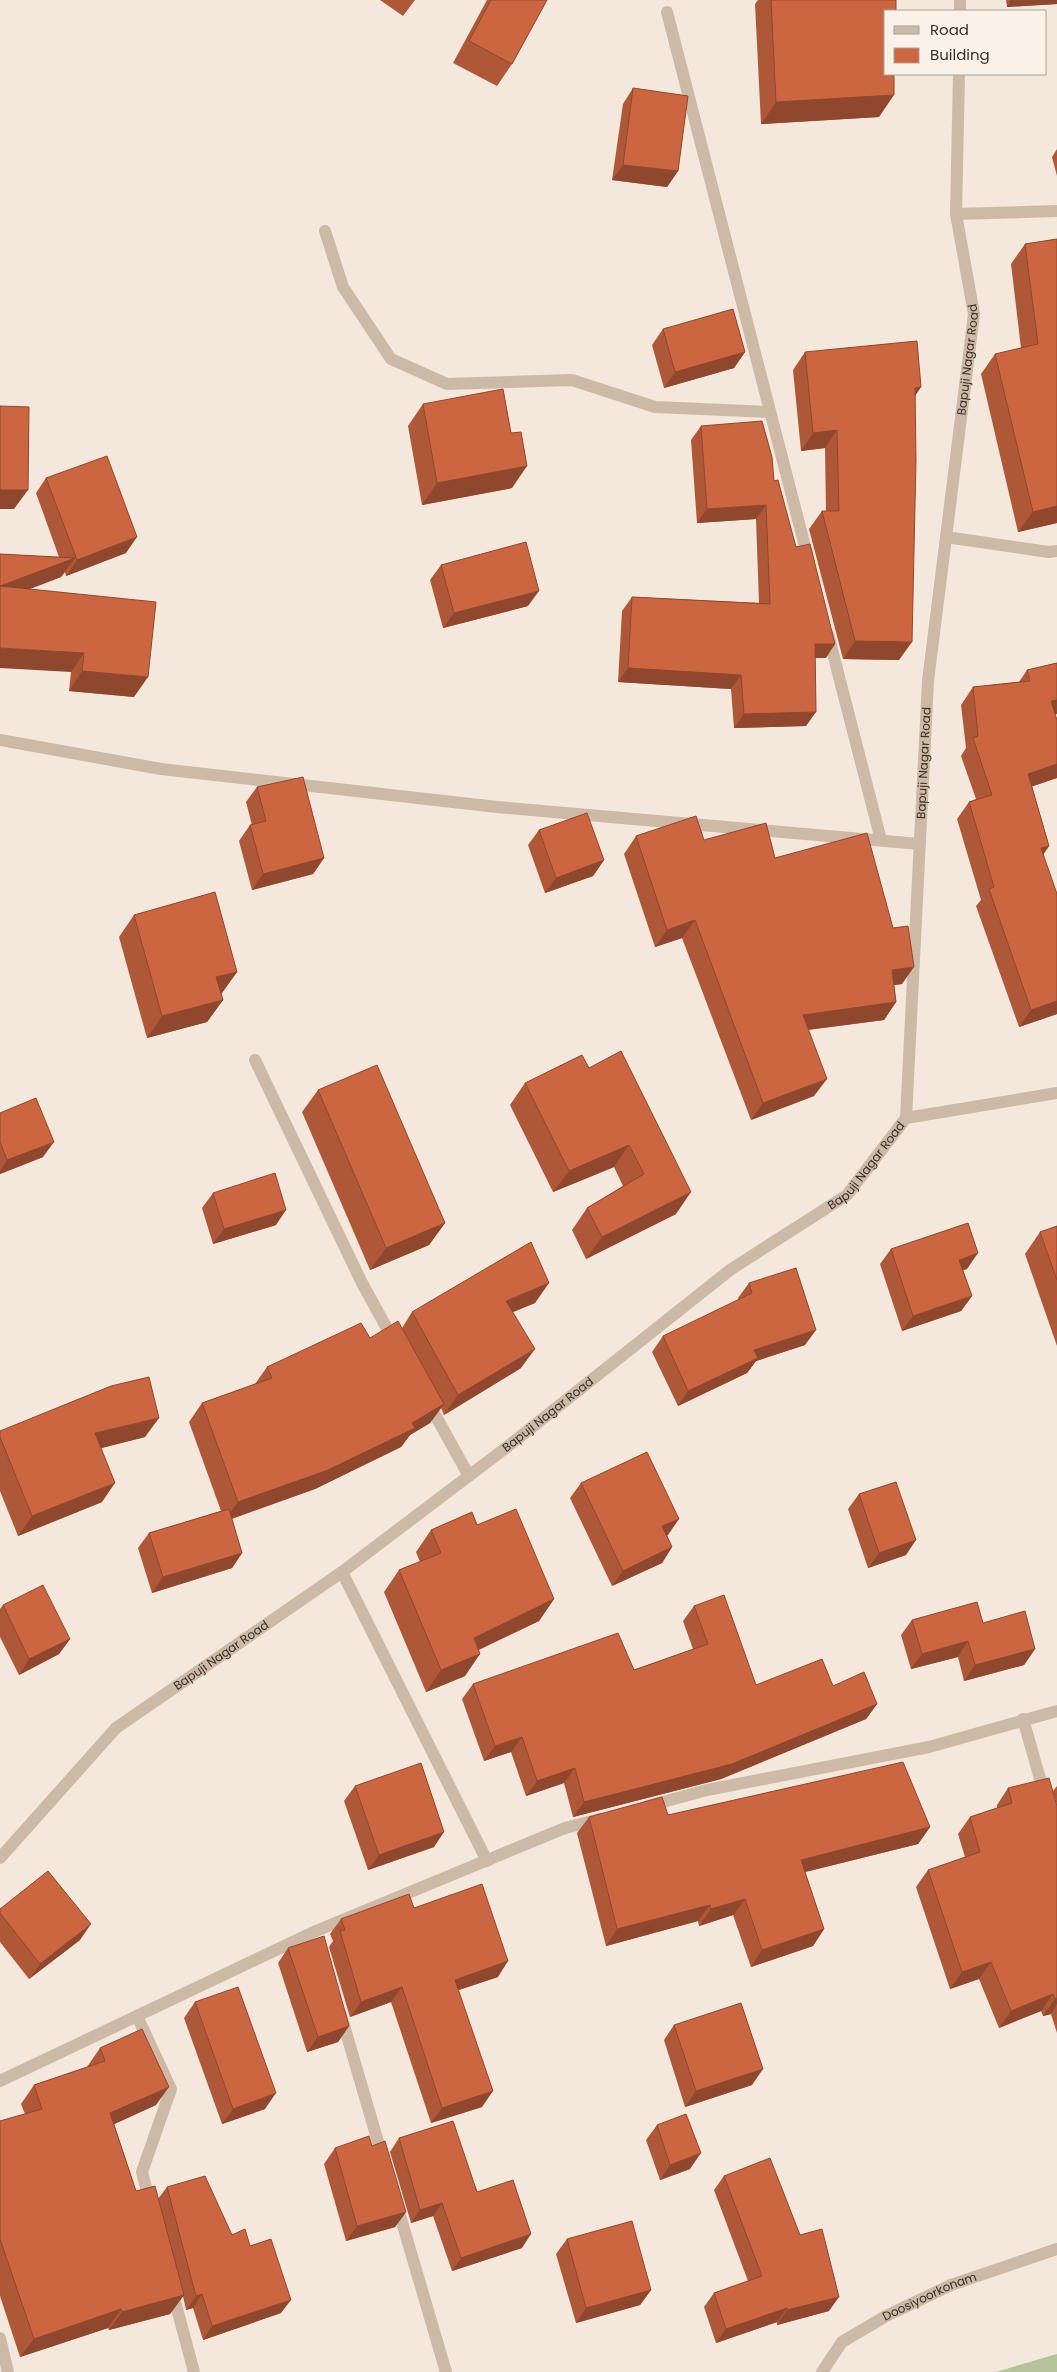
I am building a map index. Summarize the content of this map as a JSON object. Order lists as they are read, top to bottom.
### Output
{
  "streets": {
    "street": ["Bapuji Nagar Road", "Doosiyoorkonam"]
  },
  "legend": ["Road", "Building"]
}
